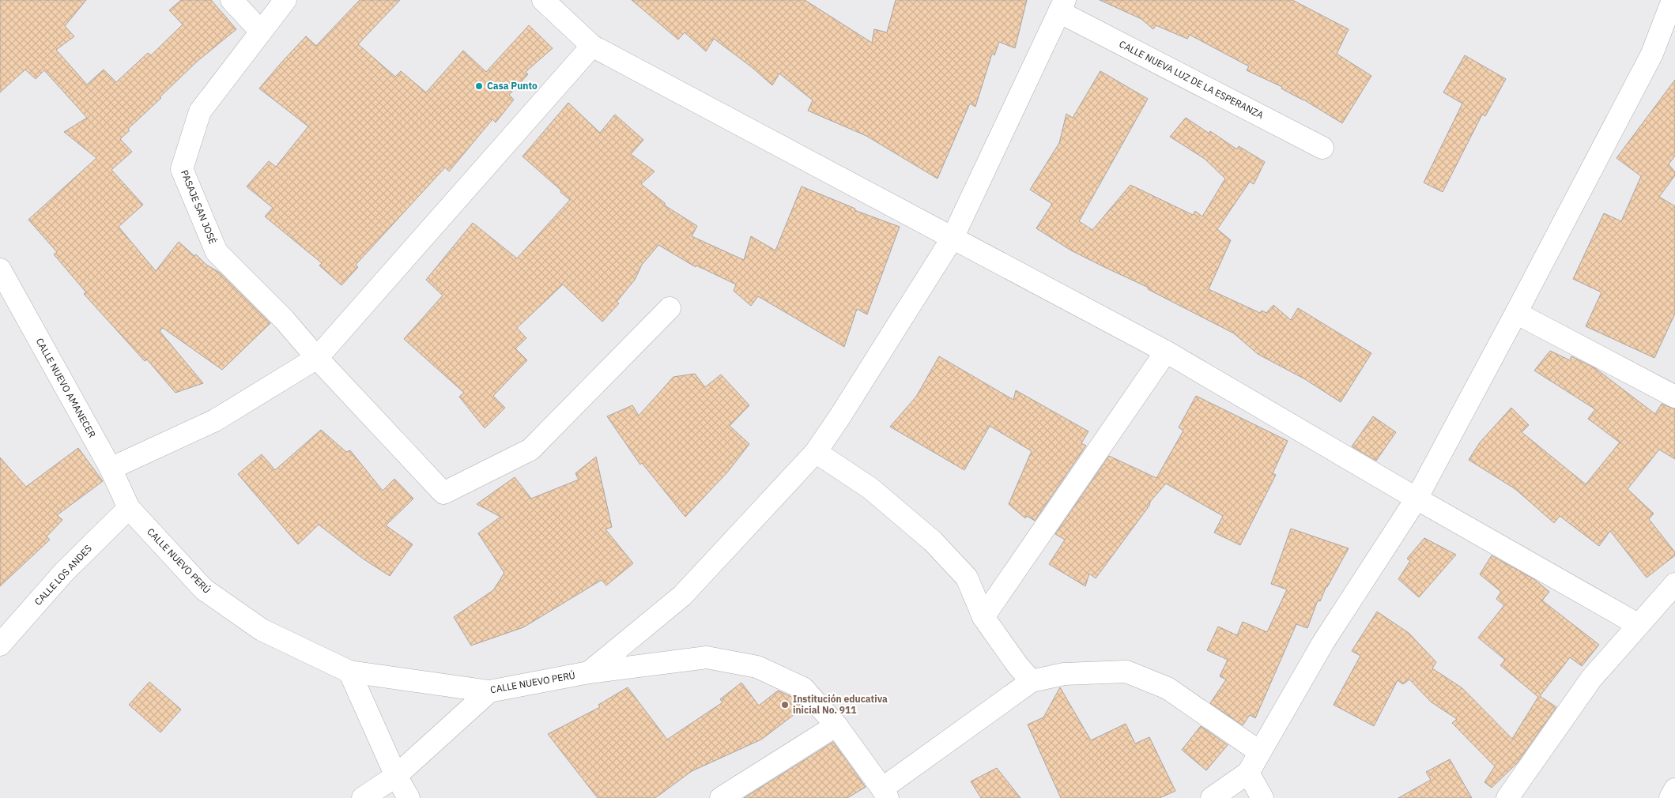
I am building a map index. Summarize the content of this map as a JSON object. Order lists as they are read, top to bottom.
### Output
{
  "streets": {
    "main road": [
      "CALLE NUEVA LUZ DE LA ESPERANZA",
      "PASAJE SAN JOSÉ",
      "CALLE NUEVO AMANECER",
      "CALLE NUEVO PERÚ",
      "CALLE LOS ANDES"
    ]
  },
  "crossings": [
    ["CALLE NUEVO AMANECER", "CALLE NUEVO PERÚ"],
    ["CALLE NUEVO AMANECER", "CALLE LOS ANDES"],
    ["CALLE NUEVO PERÚ", "CALLE LOS ANDES"]
  ],
  "places": ["Casa Punto", "Institución educativa inicial No. 911"]
}
